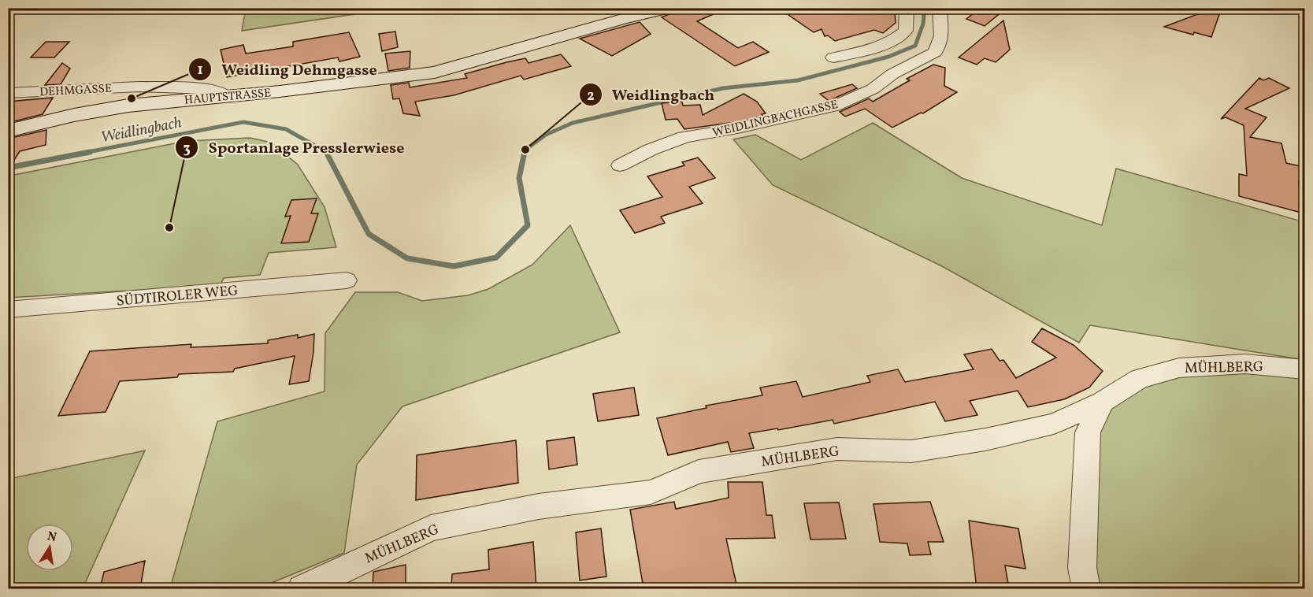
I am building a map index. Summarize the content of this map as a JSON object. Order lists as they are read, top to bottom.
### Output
{
  "streets": {
    "main road": ["HAUPTSTRASSE"],
    "street": [
      "DEHMGASSE",
      "WEIDLINGBACHGASSE",
      "SÜDTIROLER WEG",
      "MÜHLBERG"
    ]
  },
  "crossings": [
    ["DEHMGASSE", "HAUPTSTRASSE"]
  ],
  "water": ["Weidlingbach"],
  "places": ["Weidling Dehmgasse", "Weidlingbach", "Sportanlage Presslerwiese"],
  "north": "top"
}
